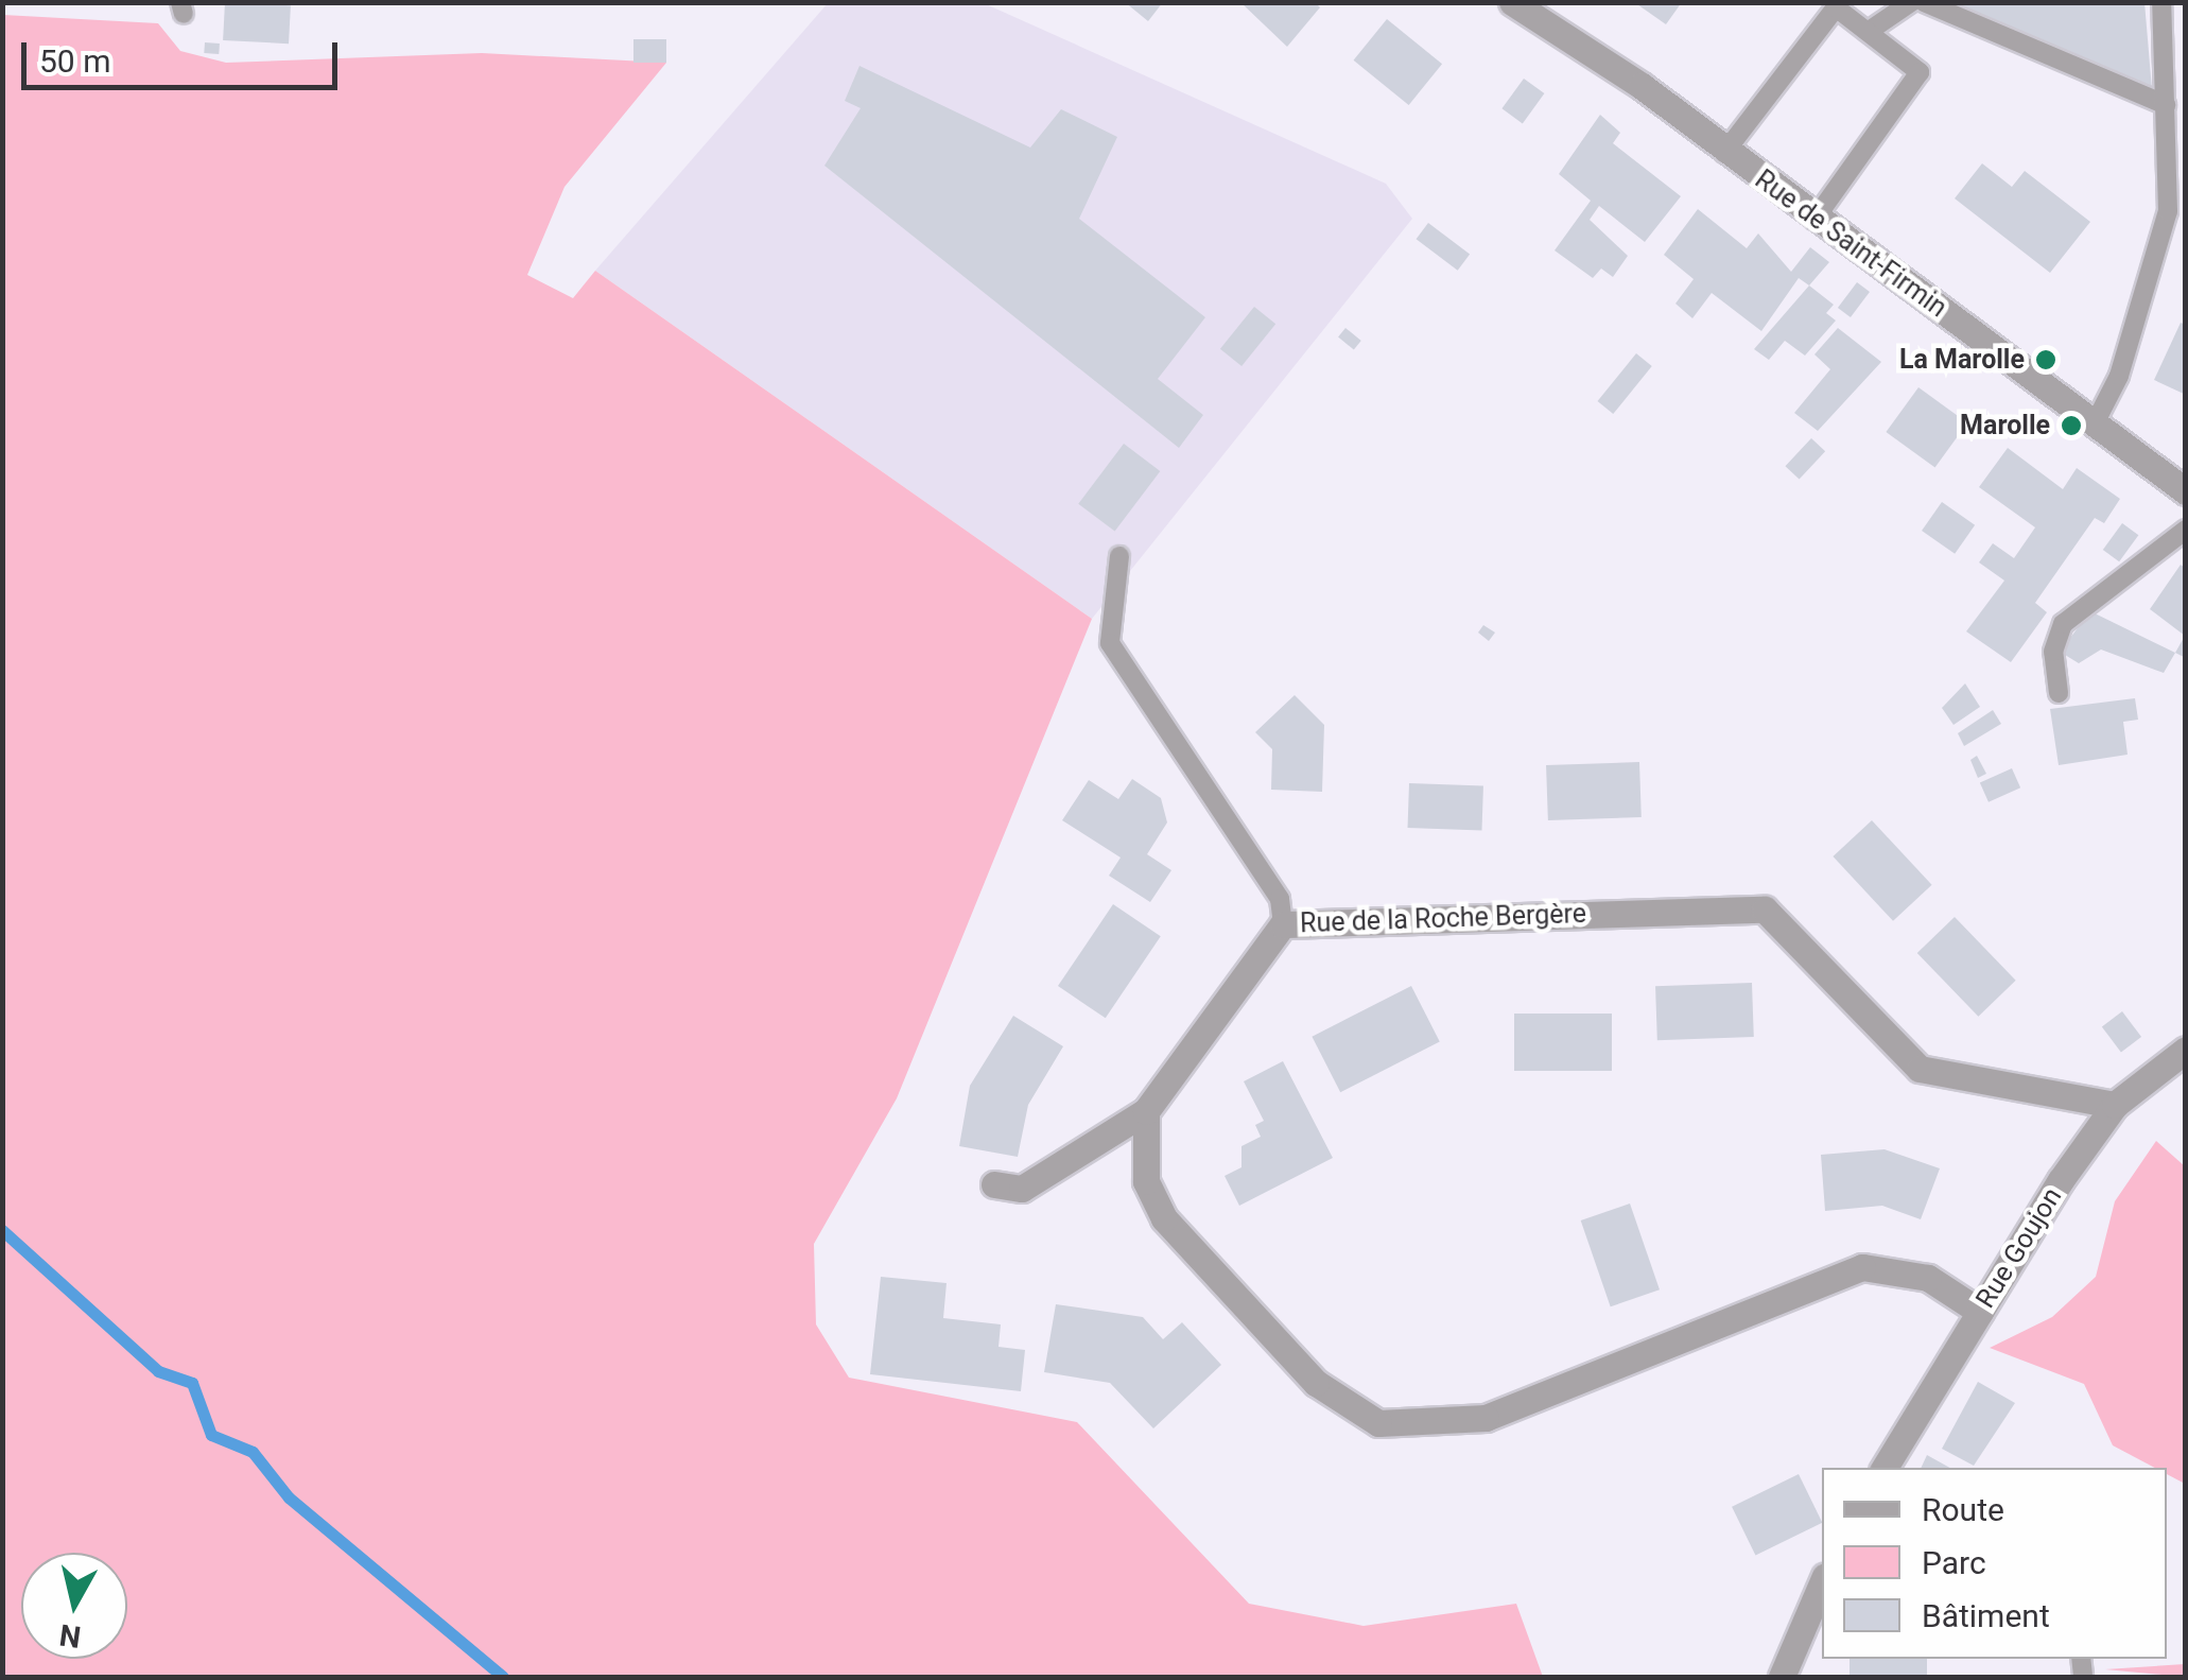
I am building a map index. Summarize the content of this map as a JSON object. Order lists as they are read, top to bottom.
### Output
{
  "streets": {
    "street": ["Rue de Saint-Firmin", "Rue de la Roche Bergère", "Rue Goujon"]
  },
  "crossings": [
    ["Rue de la Roche Bergère", "Rue Goujon"]
  ],
  "places": ["La Marolle", "Marolle"],
  "legend": ["Route", "Parc", "Bâtiment"],
  "scale_bar": "50 m",
  "north": "bottom"
}
